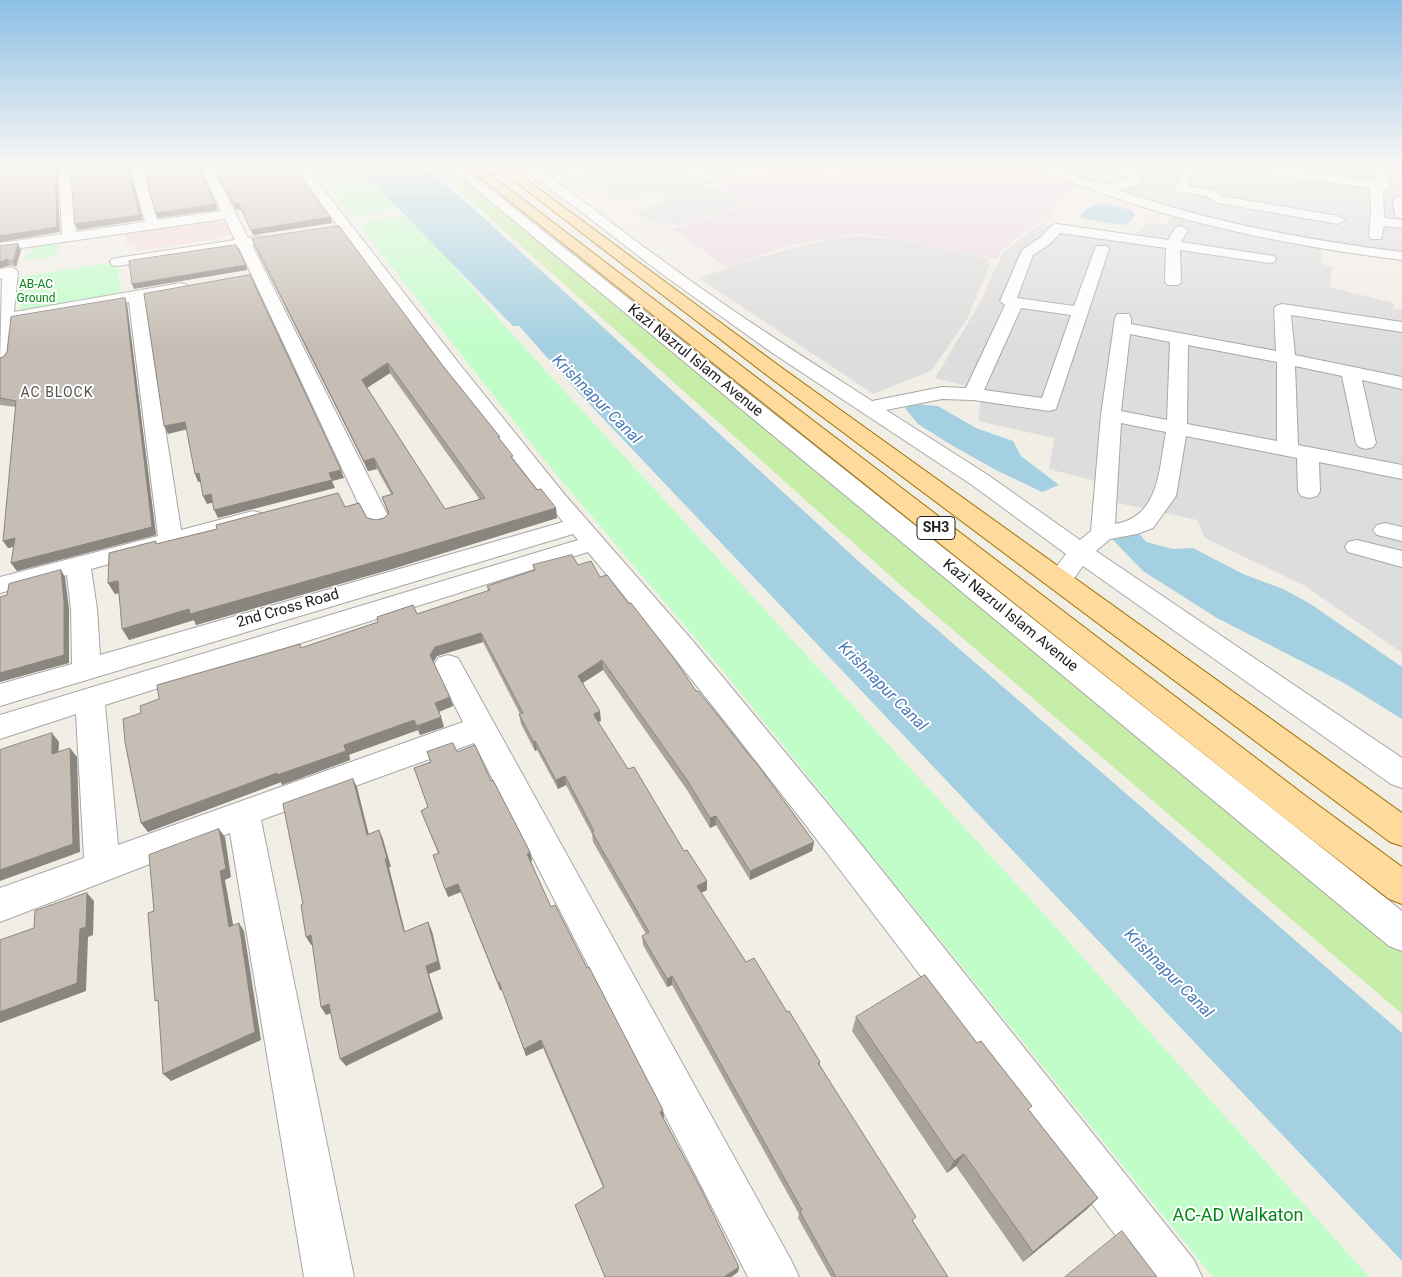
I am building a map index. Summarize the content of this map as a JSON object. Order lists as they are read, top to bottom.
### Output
{
  "streets": {
    "main road": ["Kazi Nazrul Islam Avenue", "SH3"],
    "street": ["2nd Cross Road"]
  },
  "districts": ["AC BLOCK"],
  "water": ["Krishnapur Canal"],
  "parks": ["AB-AC Ground", "AC-AD Walkaton"]
}
